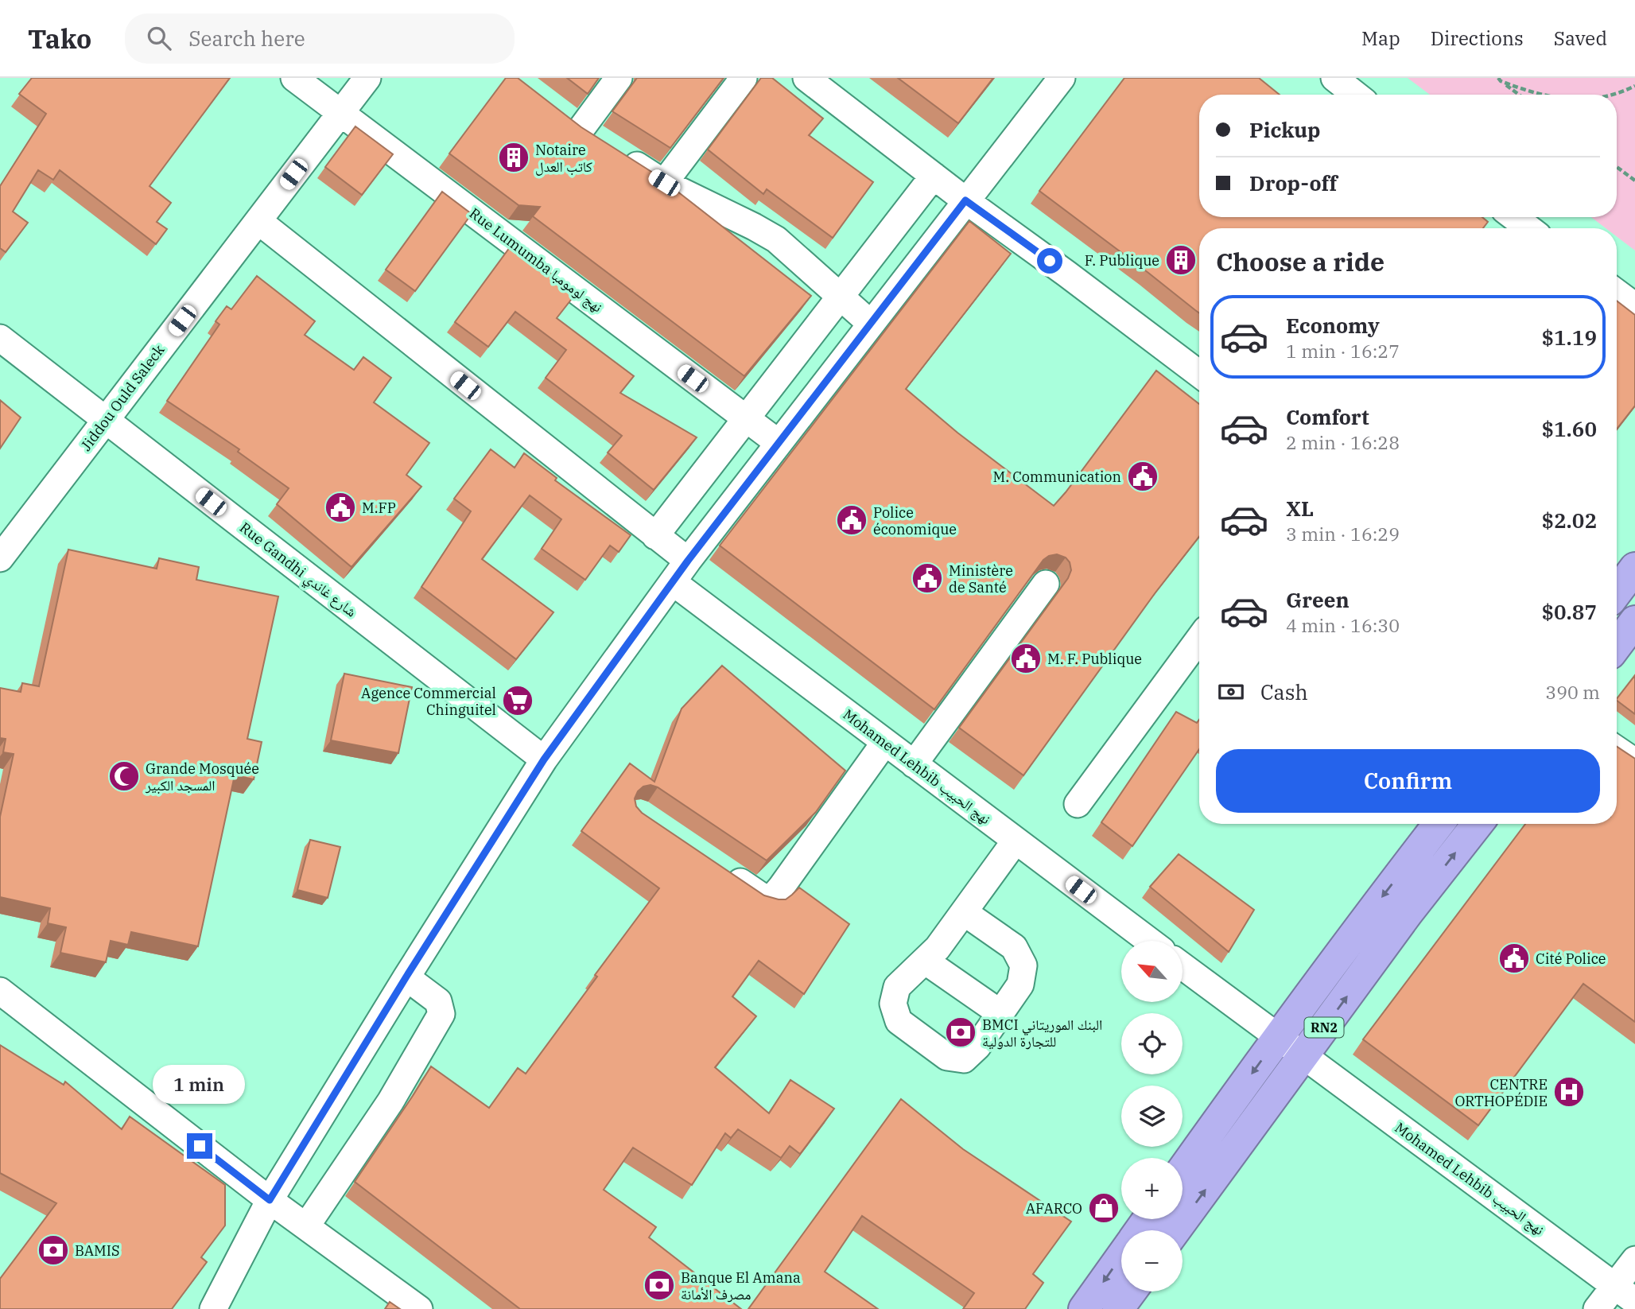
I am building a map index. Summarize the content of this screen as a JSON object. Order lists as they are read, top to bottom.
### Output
{
  "streets": {
    "highway": ["RN2"],
    "street": [
      "Rue Lumumba نهج لومومبا",
      "Jiddou Ould Saleck",
      "Rue Gandhi شارع غاندي",
      "Mohamed Lehbib نهج الحبيب"
    ]
  },
  "crossings": [
    ["Rue Lumumba نهج لومومبا", "Jiddou Ould Saleck"],
    ["Jiddou Ould Saleck", "Rue Gandhi شارع غاندي"],
    ["Mohamed Lehbib نهج الحبيب", "RN2"]
  ],
  "places": {
    "building": ["Notaire كاتب العدل", "F. Publique"],
    "public building": [
      "M. Communication",
      "M.FP",
      "Police économique",
      "Ministère de Santé",
      "M. F. Publique",
      "Cité Police"
    ],
    "supermarket": ["Agence Commercial Chinguitel"],
    "mosque": ["Grande Mosquée المسجد الكبير"],
    "bank": ["BMCI البنك الموريتاني للتجارة الدولية", "BAMIS", "Banque El Amana مصرف الأمانة"],
    "hospital": ["CENTRE ORTHOPÉDIE"],
    "shop": ["AFARCO"]
  },
  "north": "top left",
  "page": {
    "header": "Tako",
    "search": "Search here",
    "nav": ["Map", "Directions", "Saved"],
    "banner": ["Pickup", "Drop-off"],
    "heading": "Choose a ride",
    "list": [
      {
        "name": "Economy",
        "note": "1 min · 16:27",
        "value": "$1.19"
      },
      {
        "name": "Comfort",
        "note": "2 min · 16:28",
        "value": "$1.60"
      },
      {
        "name": "XL",
        "note": "3 min · 16:29",
        "value": "$2.02"
      },
      {
        "name": "Green",
        "note": "4 min · 16:30",
        "value": "$0.87"
      }
    ],
    "pay": ["Cash", "390 m"],
    "buttons": "Confirm",
    "map_buttons": ["+", "−"],
    "bubble": "1 min"
  }
}
